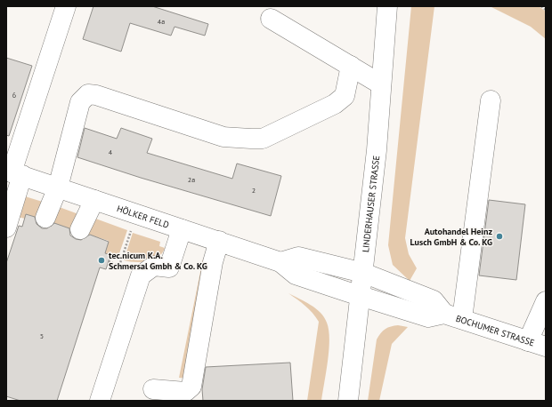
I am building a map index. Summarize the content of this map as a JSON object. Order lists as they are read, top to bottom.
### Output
{
  "streets": {
    "street": ["LINDERHAUSER STRASSE", "HÖLKER FELD", "BOCHUMER STRASSE"]
  },
  "crossings": [
    ["LINDERHAUSER STRASSE", "HÖLKER FELD"],
    ["LINDERHAUSER STRASSE", "BOCHUMER STRASSE"],
    ["HÖLKER FELD", "BOCHUMER STRASSE"]
  ],
  "places": ["Autohandel Heinz Lusch GmbH & Co. KG", "tec.nicum K.A. Schmersal Gmbh & Co. KG"],
  "house_numbers": [
    "4a",
    "6",
    "4",
    "2a",
    "2",
    "5"
  ]
}
